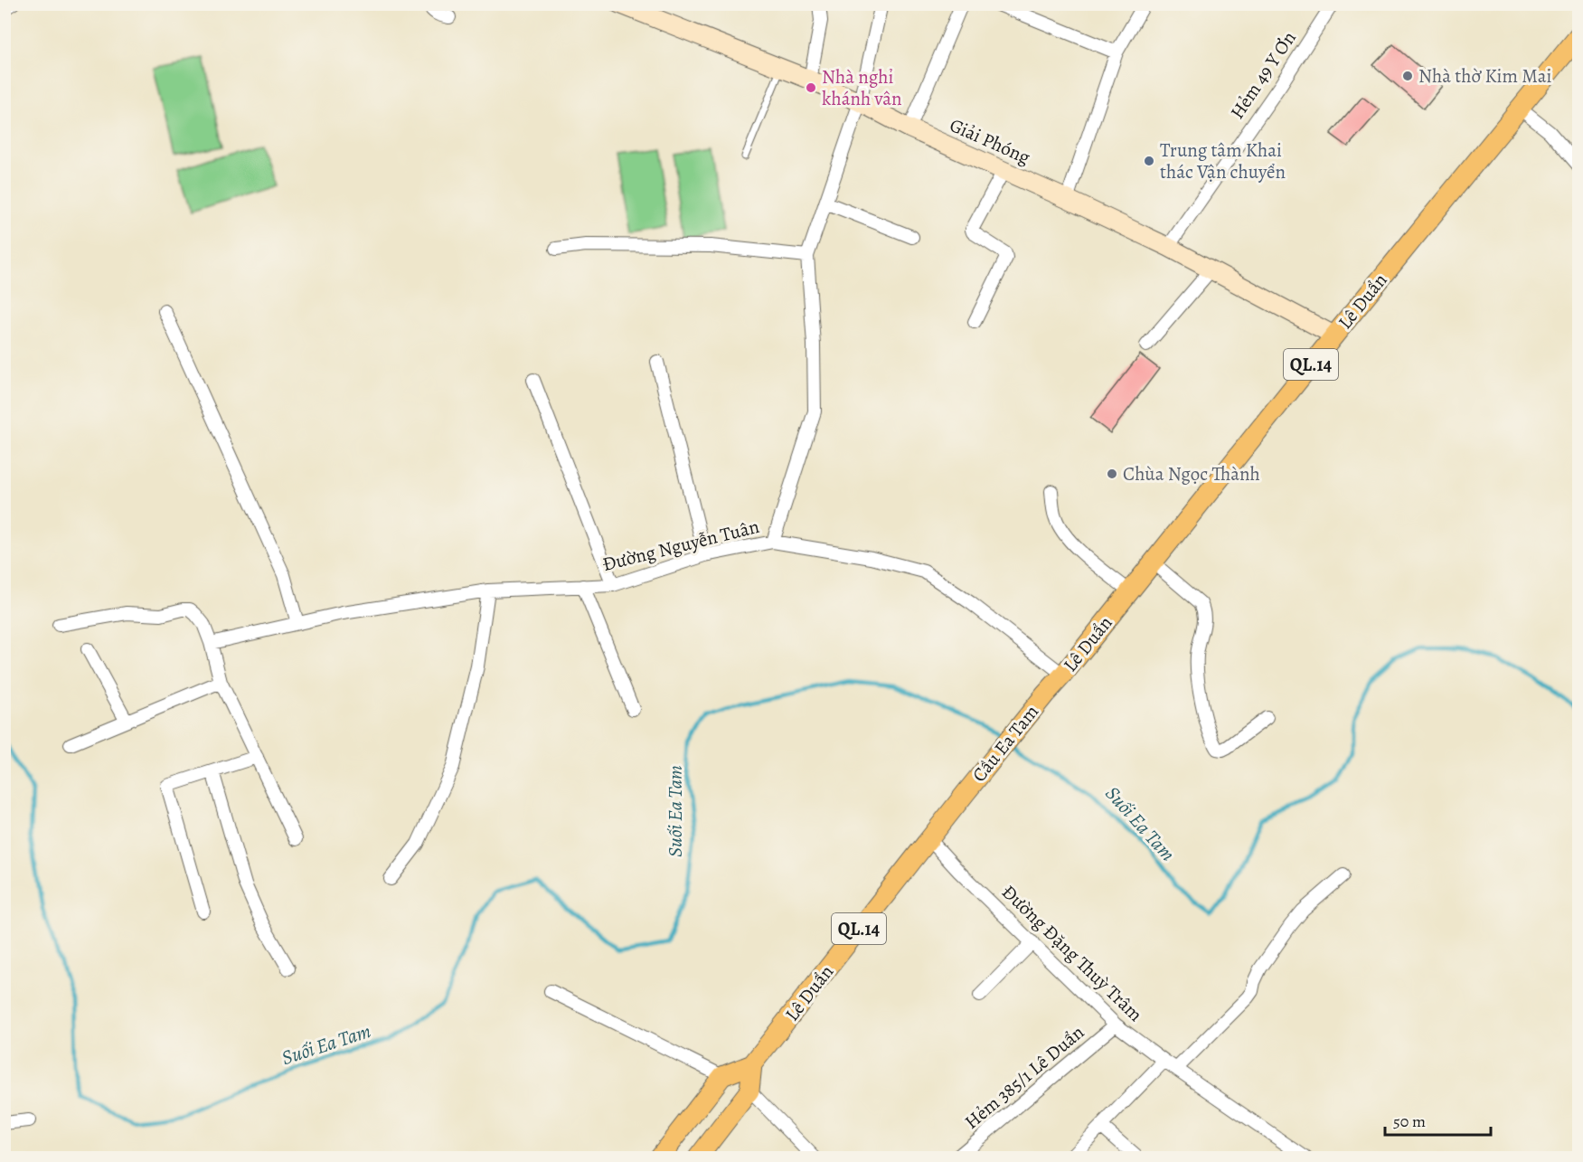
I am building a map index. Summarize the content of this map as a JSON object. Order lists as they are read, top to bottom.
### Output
{
  "streets": {
    "main road": ["Lê Duẩn", "QL.14", "Cầu Ea Tam"],
    "street": [
      "Hẻm 49 Y Ơn",
      "Giải Phóng",
      "Đường Nguyễn Tuân",
      "Đường Đặng Thuỳ Trâm",
      "Hẻm 385/1 Lê Duẩn"
    ]
  },
  "crossings": [
    ["Hẻm 49 Y Ơn", "Giải Phóng"],
    ["Giải Phóng", "Lê Duẩn"],
    ["Lê Duẩn", "Đường Nguyễn Tuân"],
    ["Lê Duẩn", "Cầu Ea Tam"],
    ["Lê Duẩn", "Đường Đặng Thuỳ Trâm"],
    ["Đường Đặng Thuỳ Trâm", "Hẻm 385/1 Lê Duẩn"]
  ],
  "water": ["Suối Ea Tam"],
  "places": [
    "Nhà thờ Kim Mai",
    "Nhà nghỉ khánh vân",
    "Trung tâm Khai thác Vận chuyển",
    "Chùa Ngọc Thành"
  ],
  "scale_bar": "50 m"
}
